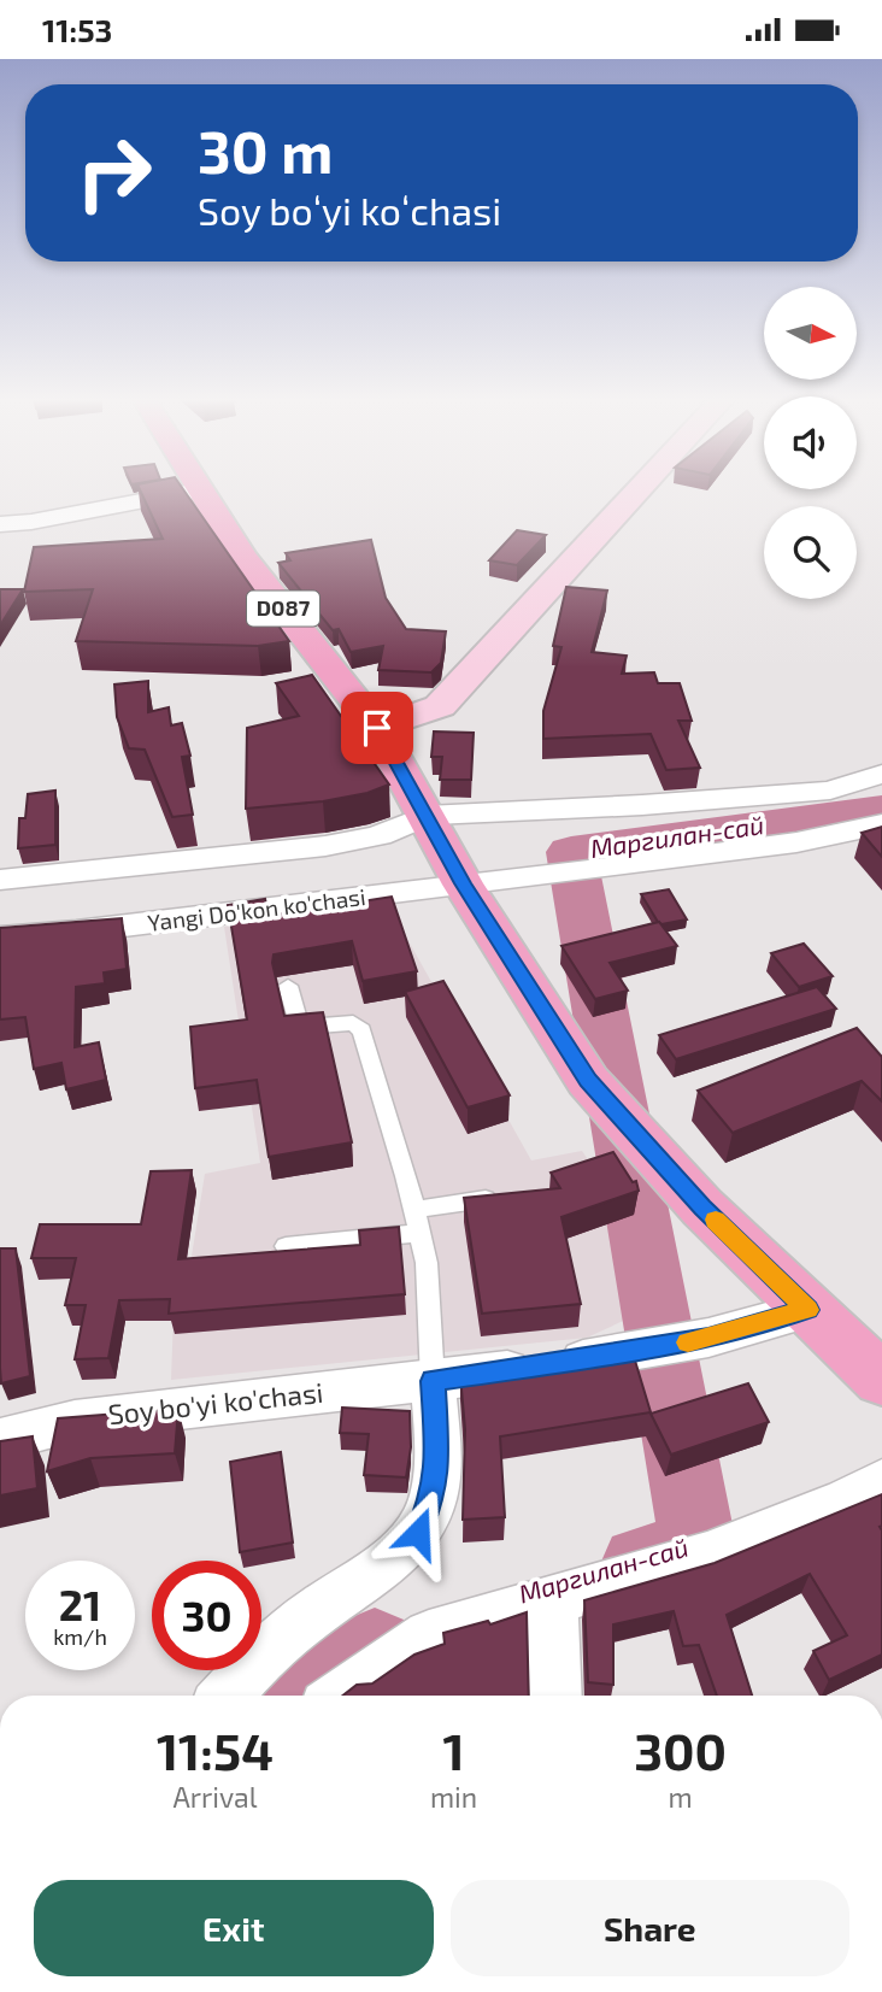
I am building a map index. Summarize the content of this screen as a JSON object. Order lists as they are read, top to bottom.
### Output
{
  "streets": {
    "main road": ["D087"],
    "street": ["Yangi Do'kon ko'chasi", "Soy bo'yi ko'chasi"]
  },
  "crossings": [
    ["D087", "Yangi Do'kon ko'chasi"],
    ["D087", "Soy bo'yi ko'chasi"]
  ],
  "water": ["Маргилан-сай"],
  "north": "right",
  "page": {
    "status": "11:53",
    "turn": ["30 m", "Soy boʻyi koʻchasi"],
    "speed": "21 km/h",
    "limit": "30",
    "eta": [
      "11:54",
      "Arrival",
      "1",
      "min",
      "300",
      "m"
    ],
    "buttons": ["Exit", "Share"]
  }
}
